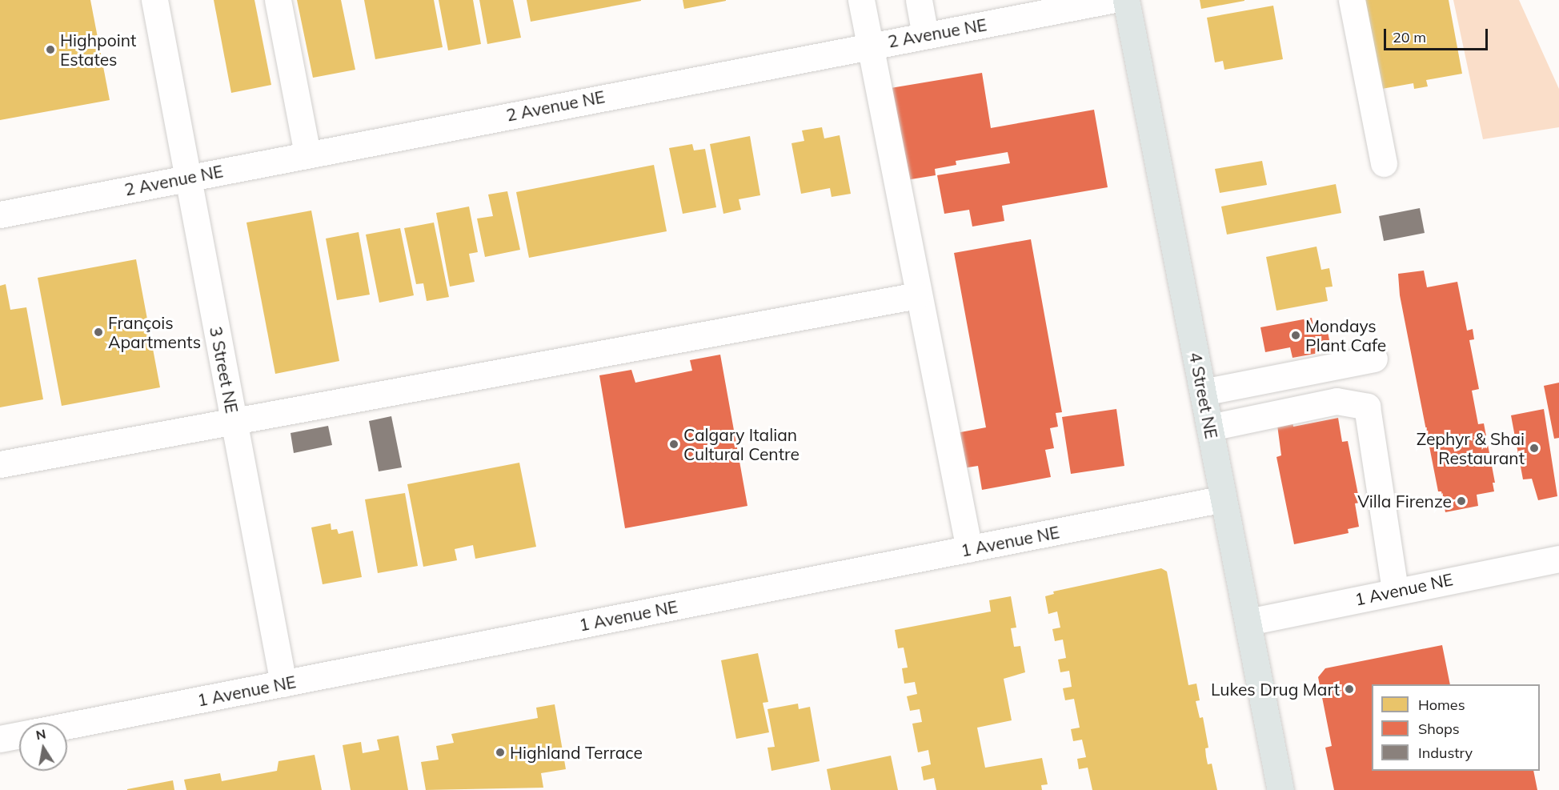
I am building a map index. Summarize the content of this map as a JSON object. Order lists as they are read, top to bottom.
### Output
{
  "streets": {
    "main road": ["4 Street NE"],
    "street": ["2 Avenue NE", "3 Street NE", "1 Avenue NE"]
  },
  "crossings": [
    ["2 Avenue NE", "3 Street NE"],
    ["3 Street NE", "1 Avenue NE"],
    ["4 Street NE", "1 Avenue NE"]
  ],
  "places": [
    "Highpoint Estates",
    "François Apartments",
    "Mondays Plant Cafe",
    "Calgary Italian Cultural Centre",
    "Zephyr & Shai Restaurant",
    "Villa Firenze",
    "Lukes Drug Mart",
    "Highland Terrace"
  ],
  "legend": ["Homes", "Shops", "Industry"],
  "scale_bar": "20 m",
  "north": "top"
}
